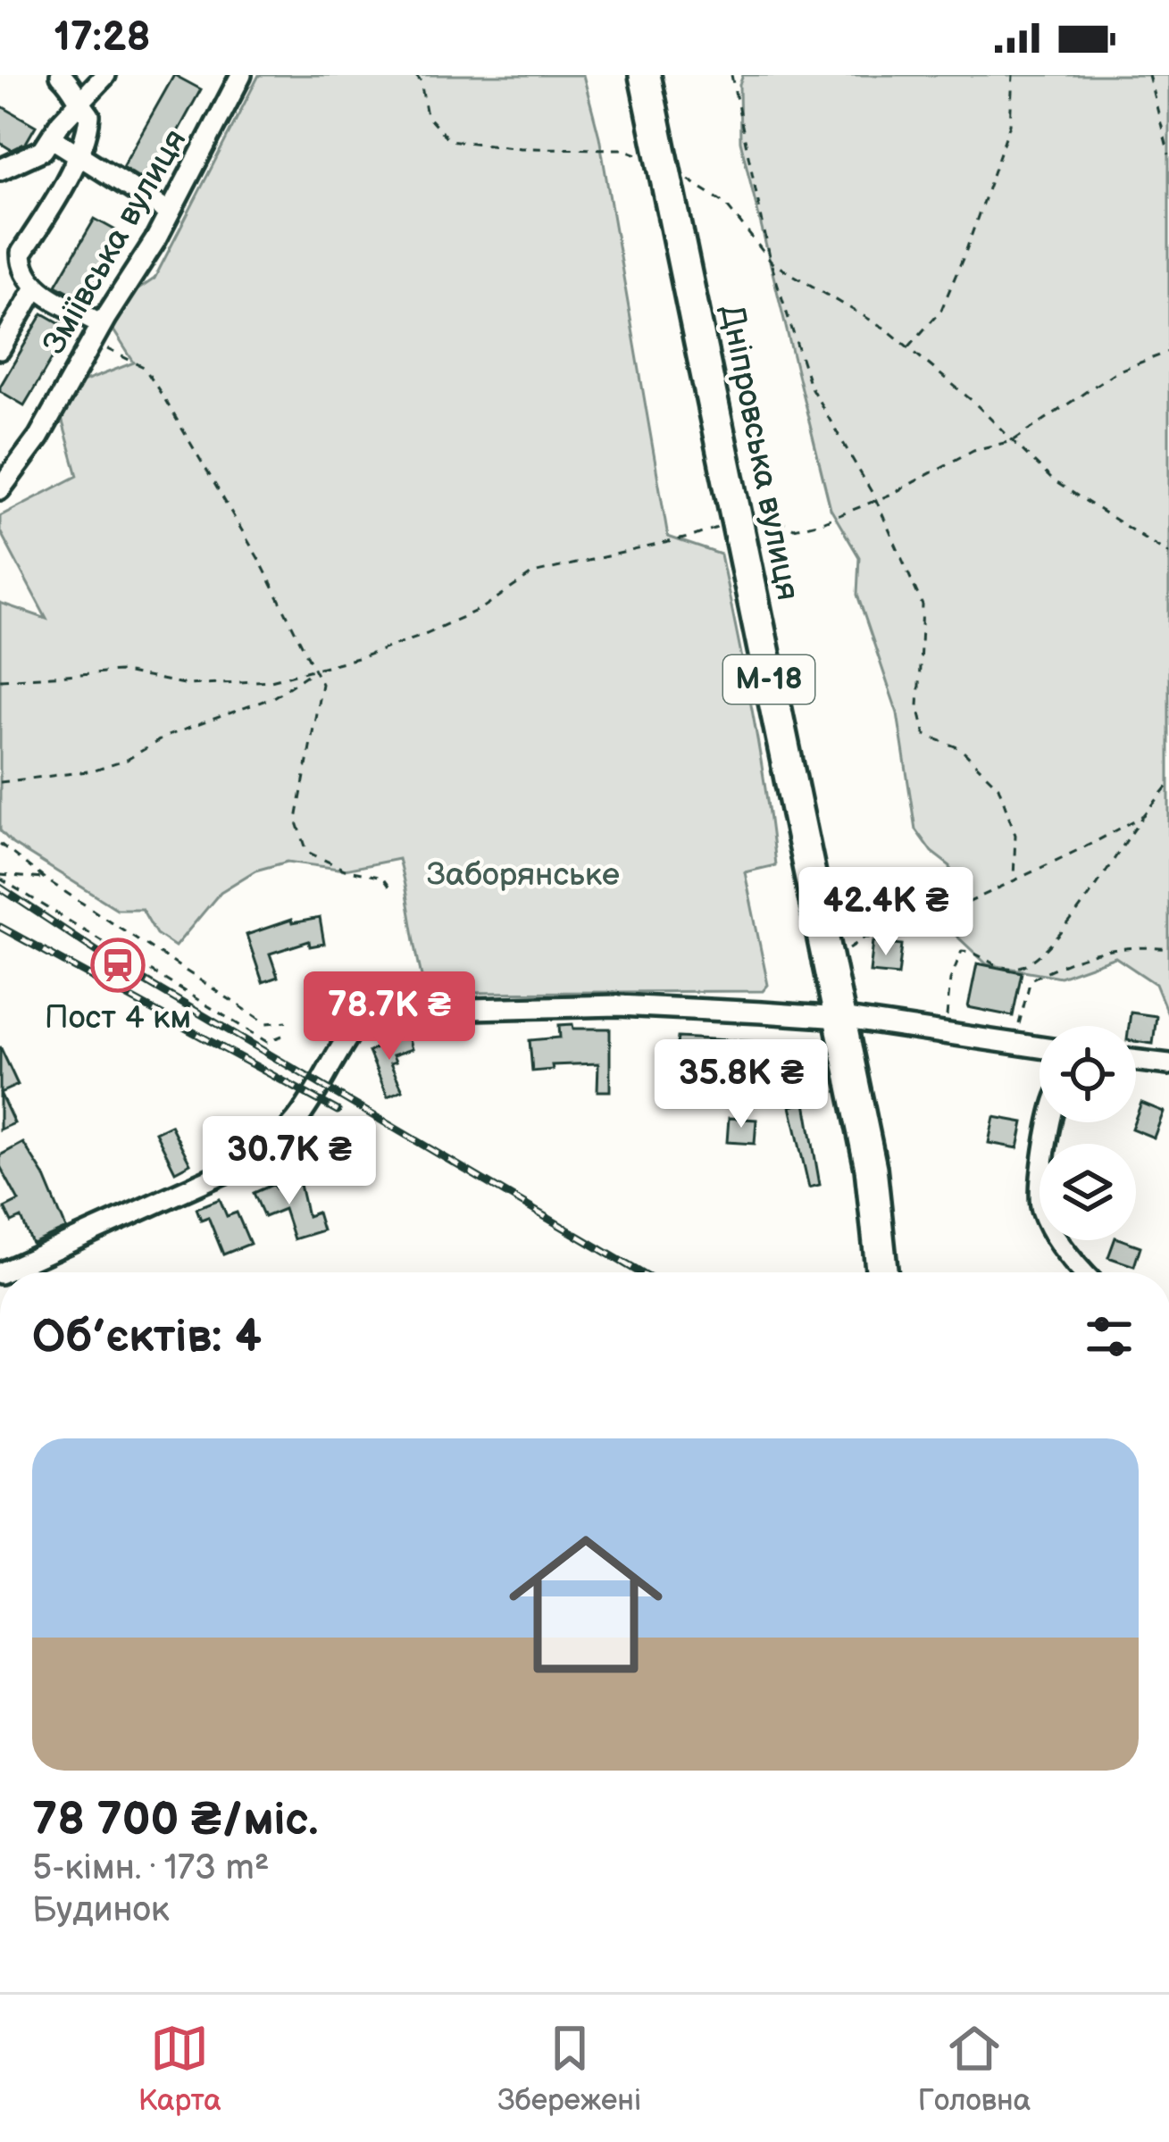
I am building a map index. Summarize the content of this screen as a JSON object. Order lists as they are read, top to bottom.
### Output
{
  "streets": {
    "highway": ["Дніпровська вулиця", "М-18"],
    "street": ["Зміївська вулиця"]
  },
  "parks": ["Заборянське"],
  "places": {
    "station": ["Пост 4 км"]
  },
  "page": {
    "status": "17:28",
    "price": [
      "42.4K ₴",
      "78.7K ₴",
      "35.8K ₴",
      "30.7K ₴"
    ],
    "heading": "Об’єктів: 4",
    "list": [
      {
        "name": "78 700 ₴/міс.",
        "note": "5-кімн. · 173 m² · Будинок"
      }
    ],
    "tabs": ["Карта", "Збережені", "Головна"]
  }
}
